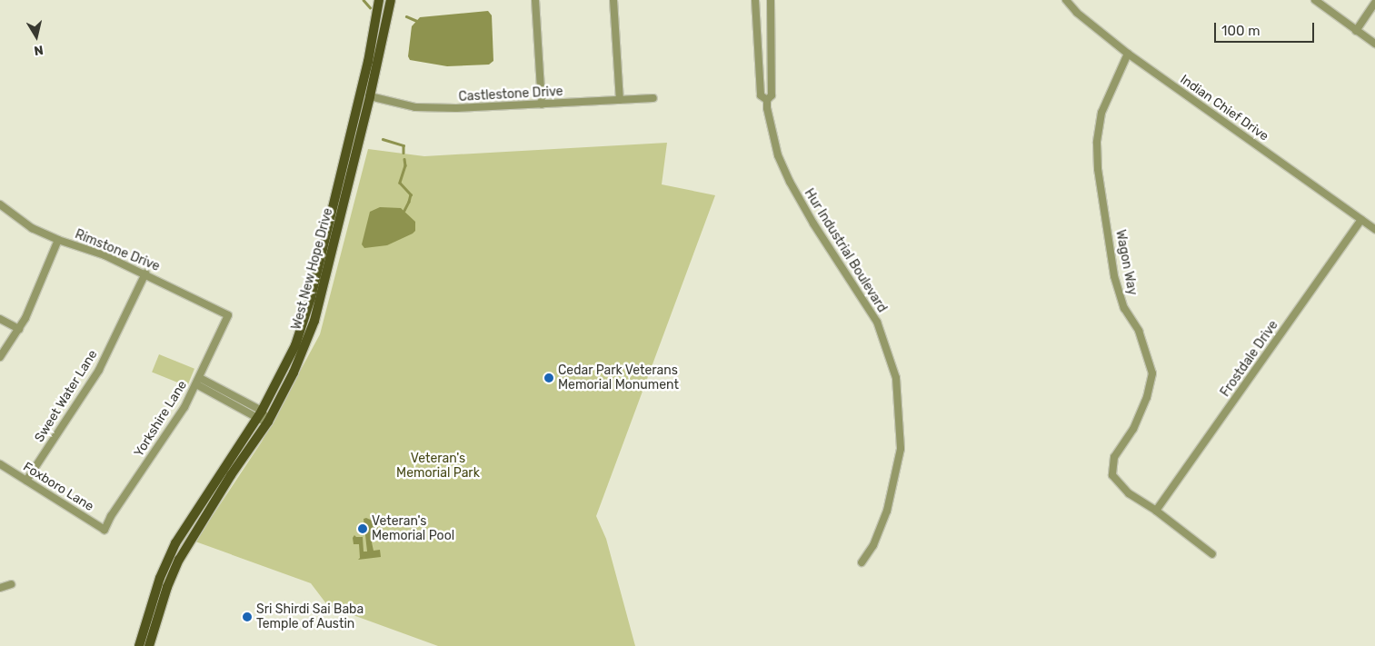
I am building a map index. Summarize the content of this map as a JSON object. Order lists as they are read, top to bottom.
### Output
{
  "streets": {
    "main road": ["West New Hope Drive"],
    "street": [
      "Castlestone Drive",
      "Indian Chief Drive",
      "Rimstone Drive",
      "Hur Industrial Boulevard",
      "Wagon Way",
      "Frostdale Drive",
      "Sweet Water Lane",
      "Yorkshire Lane",
      "Foxboro Lane"
    ]
  },
  "crossings": [
    ["Castlestone Drive", "West New Hope Drive"],
    ["Indian Chief Drive", "Wagon Way"],
    ["Indian Chief Drive", "Frostdale Drive"],
    ["Rimstone Drive", "Sweet Water Lane"],
    ["Rimstone Drive", "Yorkshire Lane"],
    ["Wagon Way", "Frostdale Drive"],
    ["Sweet Water Lane", "Foxboro Lane"],
    ["Yorkshire Lane", "Foxboro Lane"]
  ],
  "parks": ["Veteran's Memorial Park"],
  "places": ["Cedar Park Veterans Memorial Monument", "Veteran's Memorial Pool", "Sri Shirdi Sai Baba Temple of Austin"],
  "scale_bar": "100 m",
  "north": "bottom"
}
